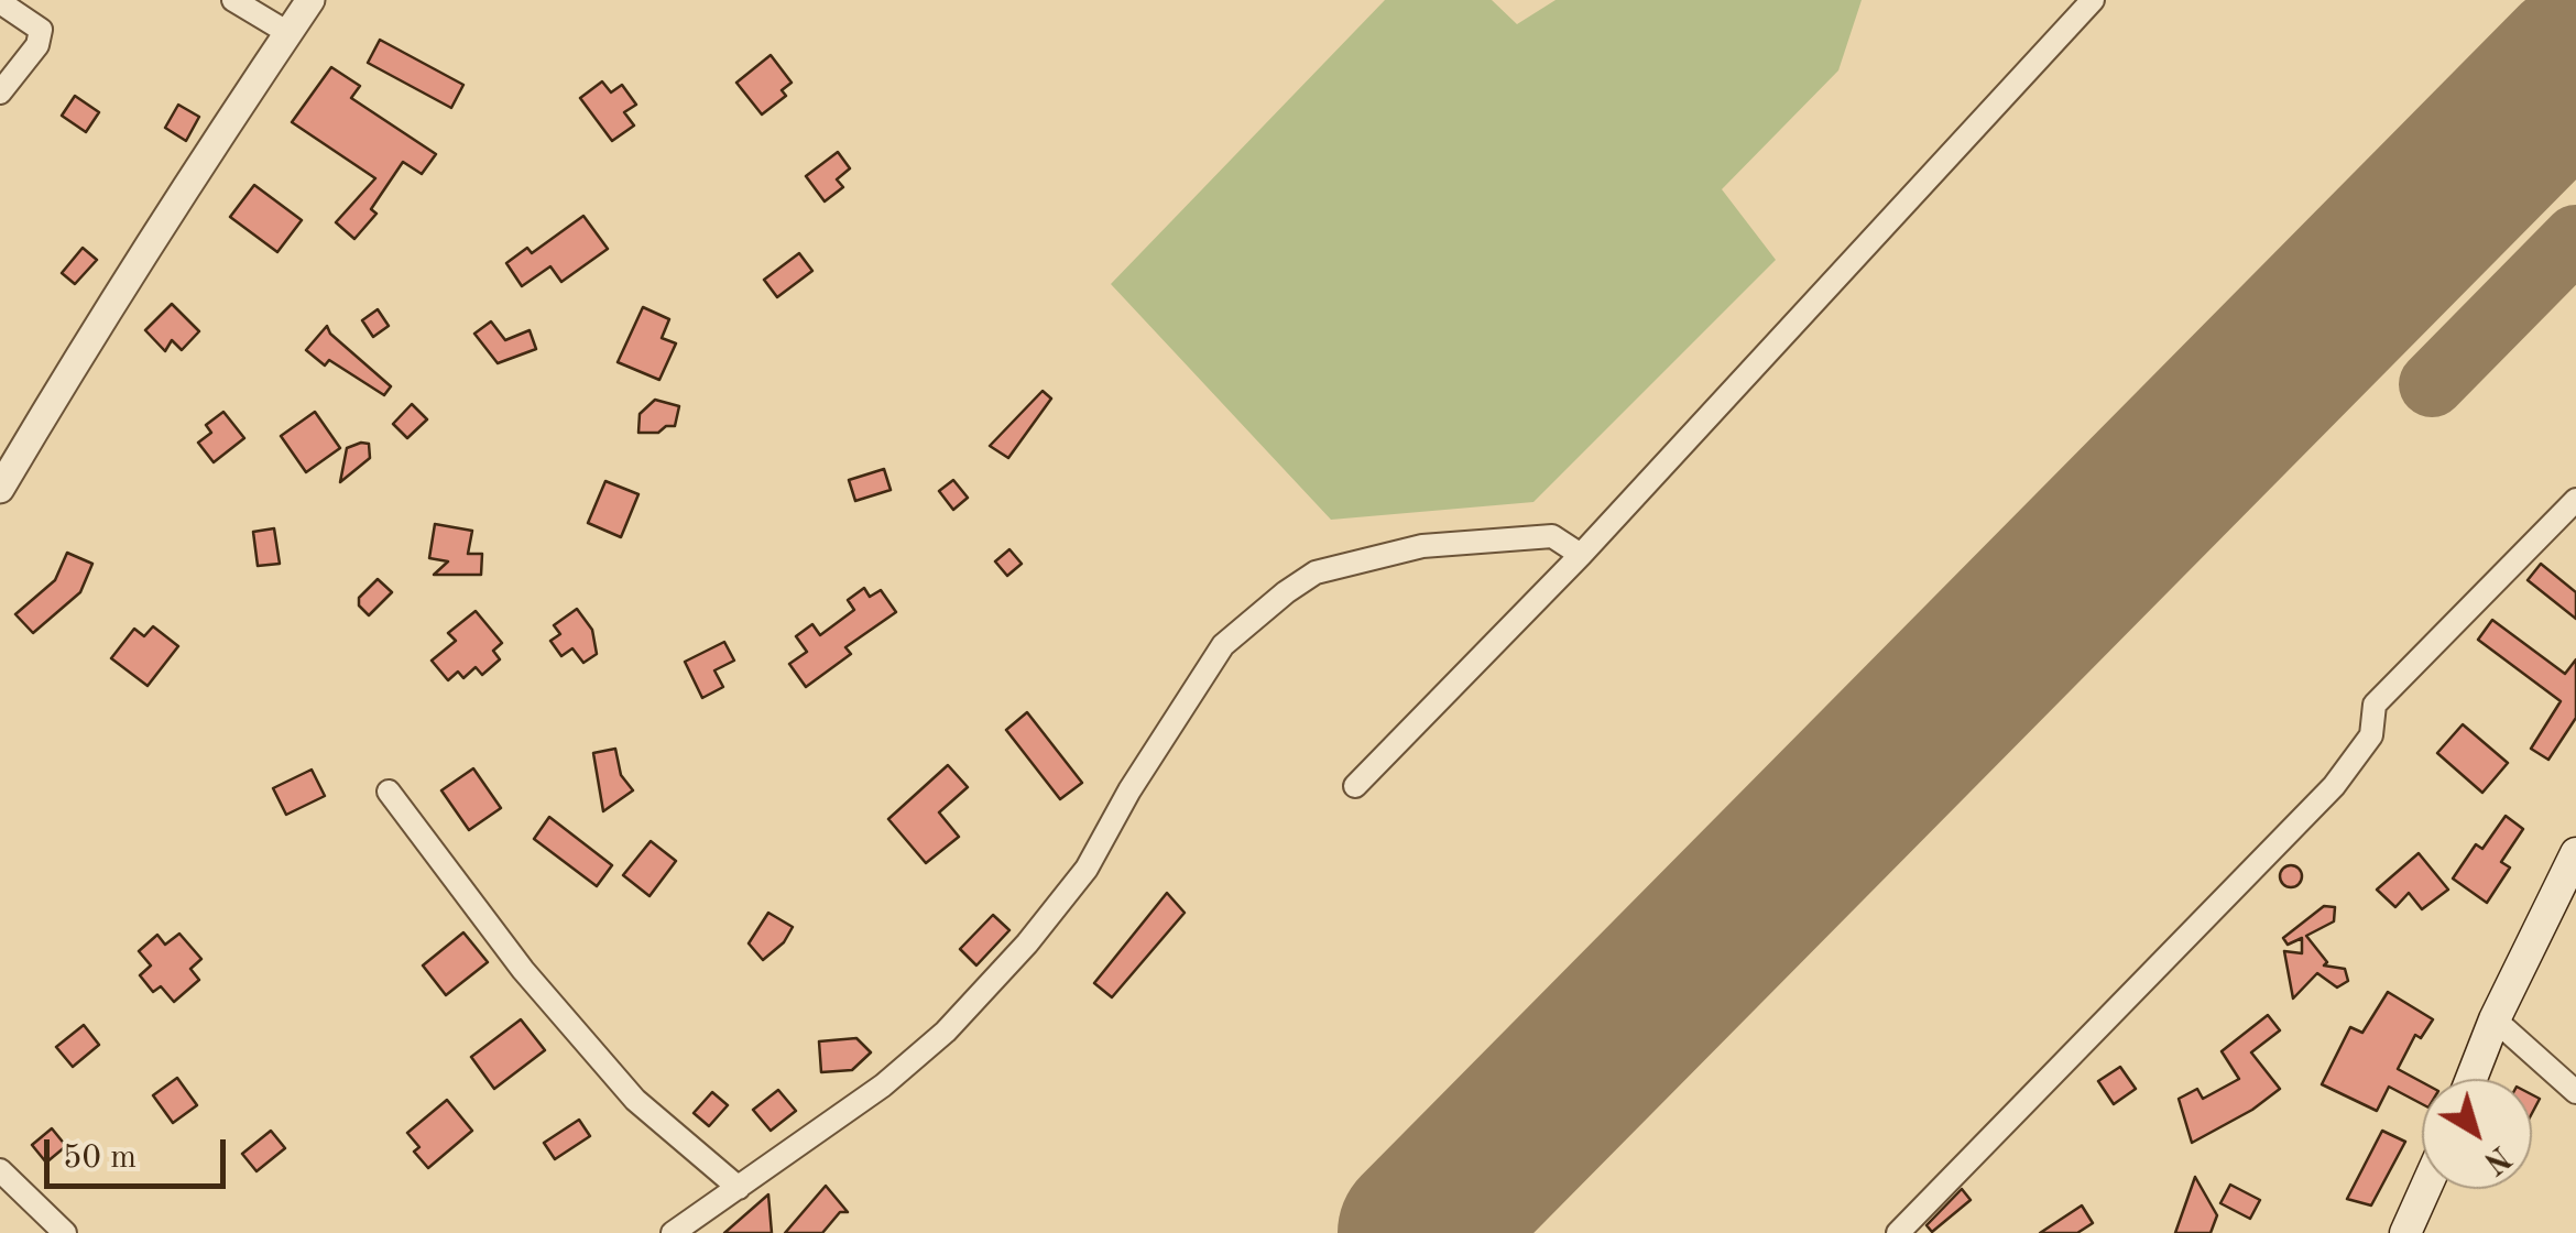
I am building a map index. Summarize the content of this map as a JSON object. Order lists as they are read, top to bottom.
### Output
{
  "scale_bar": "50 m",
  "north": "bottom right"
}
